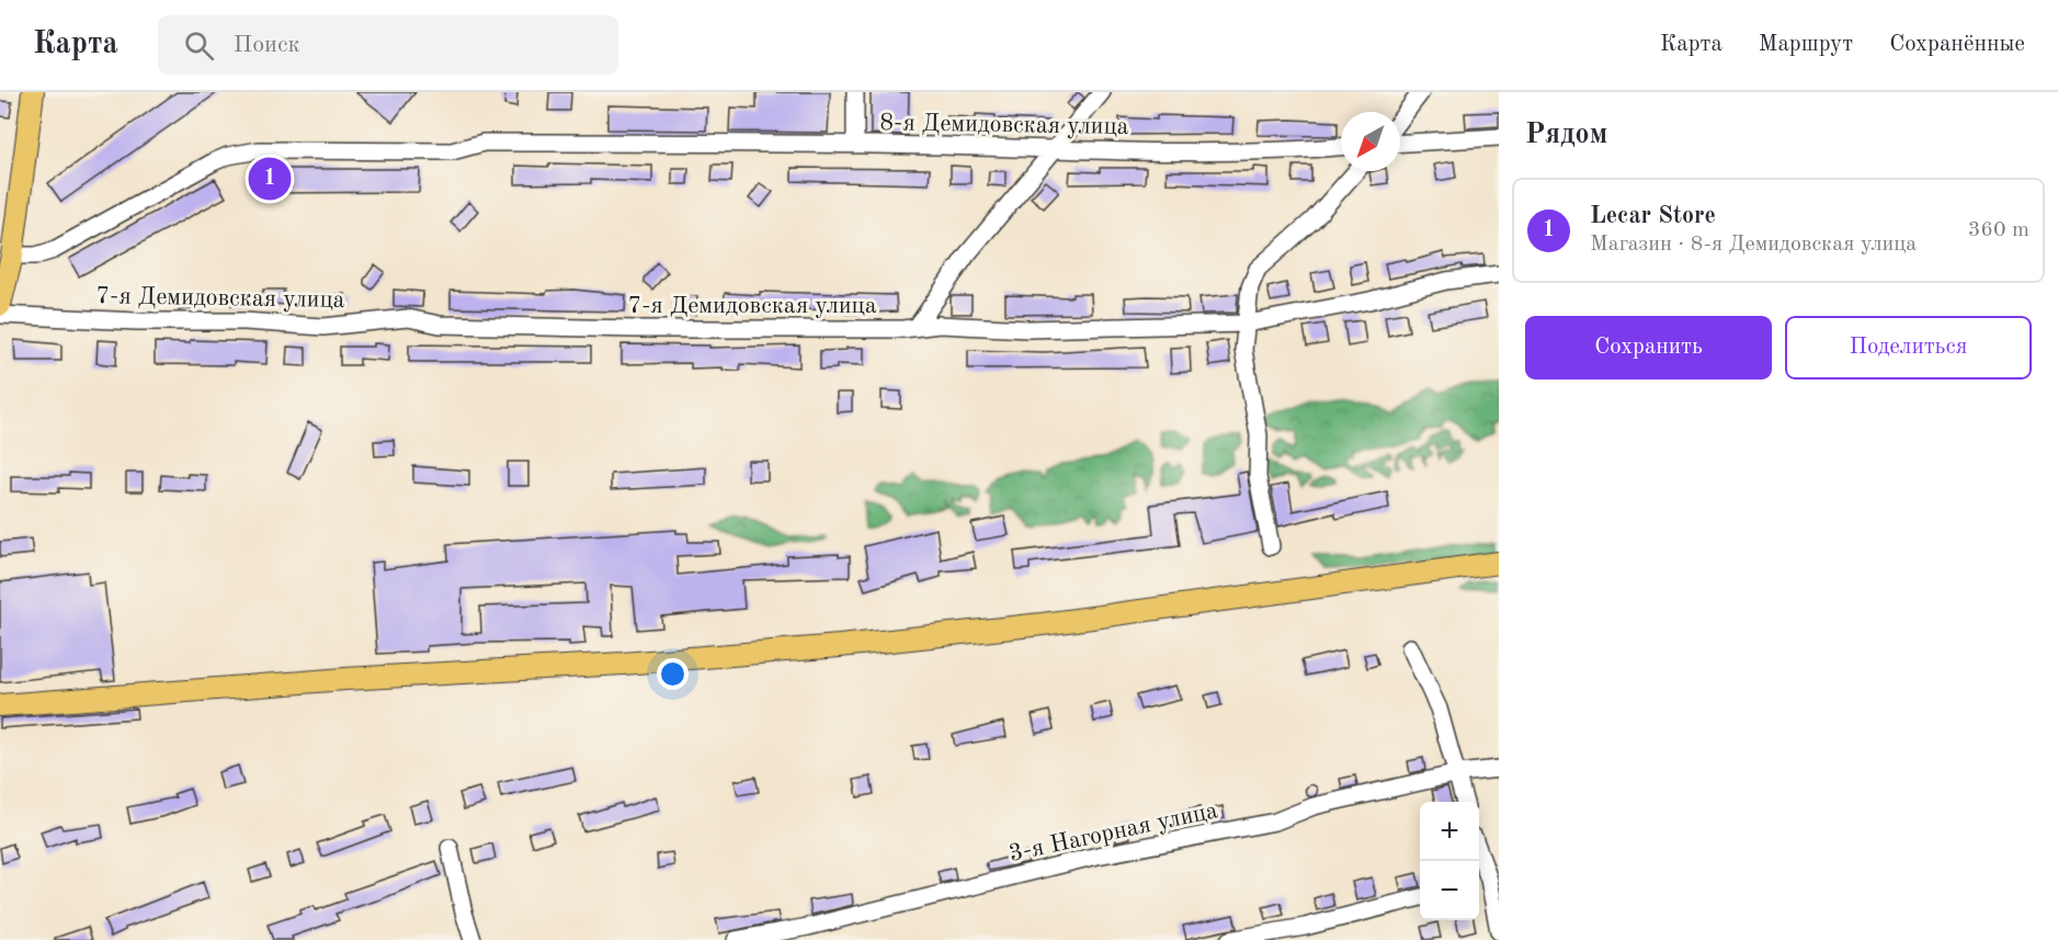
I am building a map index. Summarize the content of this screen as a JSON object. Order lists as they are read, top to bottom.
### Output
{
  "streets": {
    "street": ["8-я Демидовская улица", "7-я Демидовская улица", "3-я Нагорная улица"]
  },
  "north": "bottom left",
  "page": {
    "header": "Карта",
    "search": "Поиск",
    "nav": ["Карта", "Маршрут", "Сохранённые"],
    "heading": "Рядом",
    "pins": "1",
    "list": [
      {
        "mark": "1",
        "name": "Lecar Store",
        "note": "Магазин · 8-я Демидовская улица",
        "value": "360 m"
      }
    ],
    "buttons": ["Сохранить", "Поделиться"],
    "map_buttons": ["+", "−"]
  }
}
